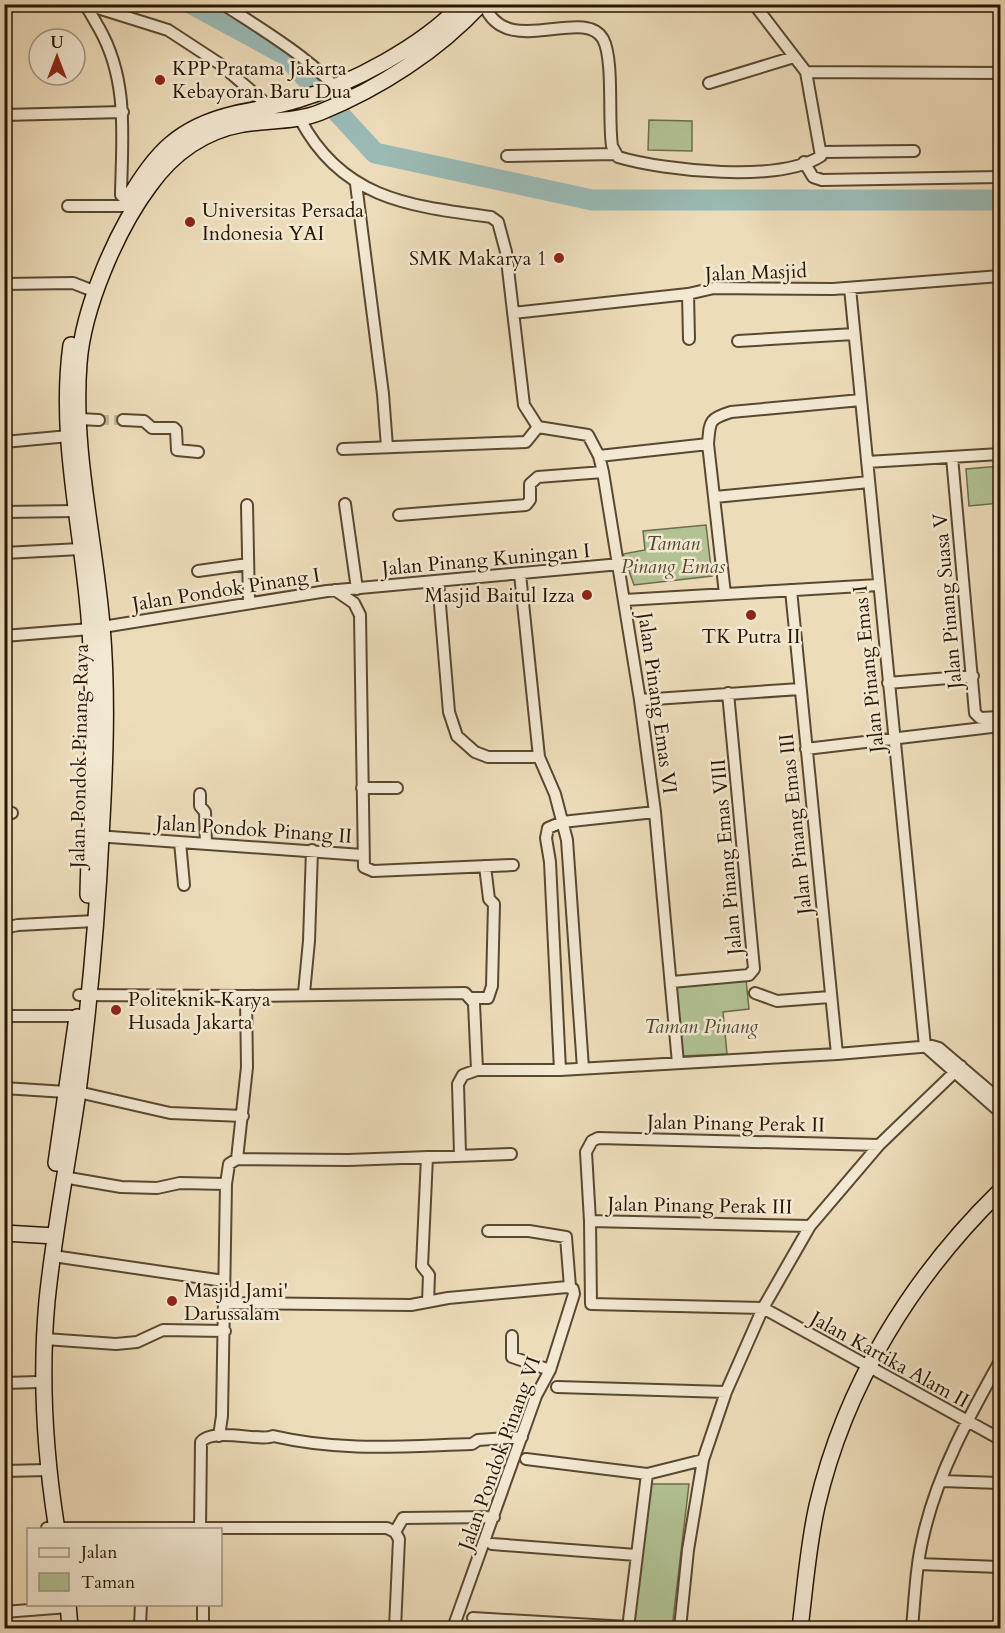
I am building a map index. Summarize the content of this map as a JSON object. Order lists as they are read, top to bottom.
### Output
{
  "streets": {
    "main road": ["Jalan Pondok Pinang Raya"],
    "street": [
      "Jalan Masjid",
      "Jalan Pinang Kuningan I",
      "Jalan Pondok Pinang I",
      "Jalan Pinang Suasa V",
      "Jalan Pinang Emas I",
      "Jalan Pinang Emas VI",
      "Jalan Pinang Emas III",
      "Jalan Pondok Pinang II",
      "Jalan Pinang Emas VIII",
      "Jalan Pinang Perak II",
      "Jalan Pinang Perak III",
      "Jalan Kartika Alam II",
      "Jalan Pondok Pinang VI"
    ]
  },
  "crossings": [
    ["Jalan Masjid", "Jalan Pinang Emas I"],
    ["Jalan Pinang Kuningan I", "Jalan Pondok Pinang I"],
    ["Jalan Pinang Kuningan I", "Jalan Pinang Emas VI"],
    ["Jalan Pondok Pinang I", "Jalan Pondok Pinang Raya"],
    ["Jalan Pinang Emas I", "Jalan Pinang Emas VI"],
    ["Jalan Pinang Emas VI", "Jalan Pinang Emas III"],
    ["Jalan Pinang Emas VI", "Jalan Pinang Emas VIII"],
    ["Jalan Pondok Pinang Raya", "Jalan Pondok Pinang II"],
    ["Jalan Pinang Perak II", "Jalan Pinang Perak III"]
  ],
  "parks": ["Taman Pinang Emas", "Taman Pinang"],
  "places": [
    "KPP Pratama Jakarta Kebayoran Baru Dua",
    "Universitas Persada Indonesia YAI",
    "SMK Makarya 1",
    "Masjid Baitul Izza",
    "TK Putra II",
    "Politeknik Karya Husada Jakarta",
    "Masjid Jami' Darussalam"
  ],
  "legend": ["Jalan", "Taman"],
  "north": "top"
}
